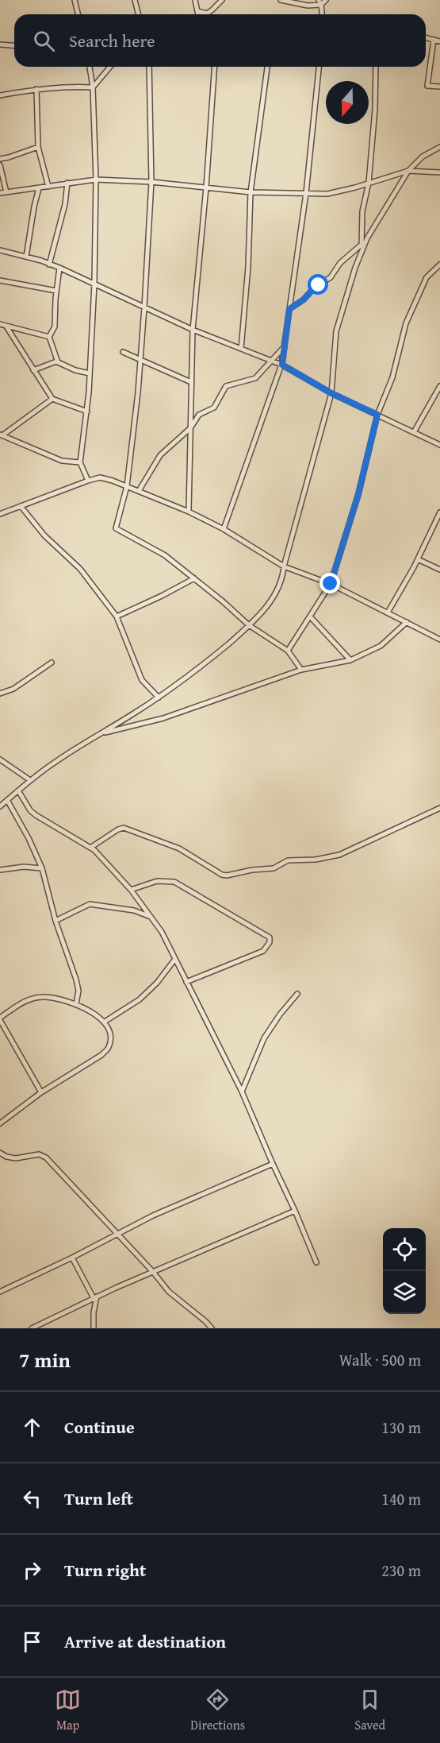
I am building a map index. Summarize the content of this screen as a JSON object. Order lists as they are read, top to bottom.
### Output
{
  "north": "bottom",
  "page": {
    "search": "Search here",
    "heading": ["7 min", "Walk · 500 m"],
    "list": [
      ["Continue", "130 m"],
      ["Turn left", "140 m"],
      ["Turn right", "230 m"],
      "Arrive at destination"
    ],
    "nav": ["Map", "Directions", "Saved"]
  }
}
